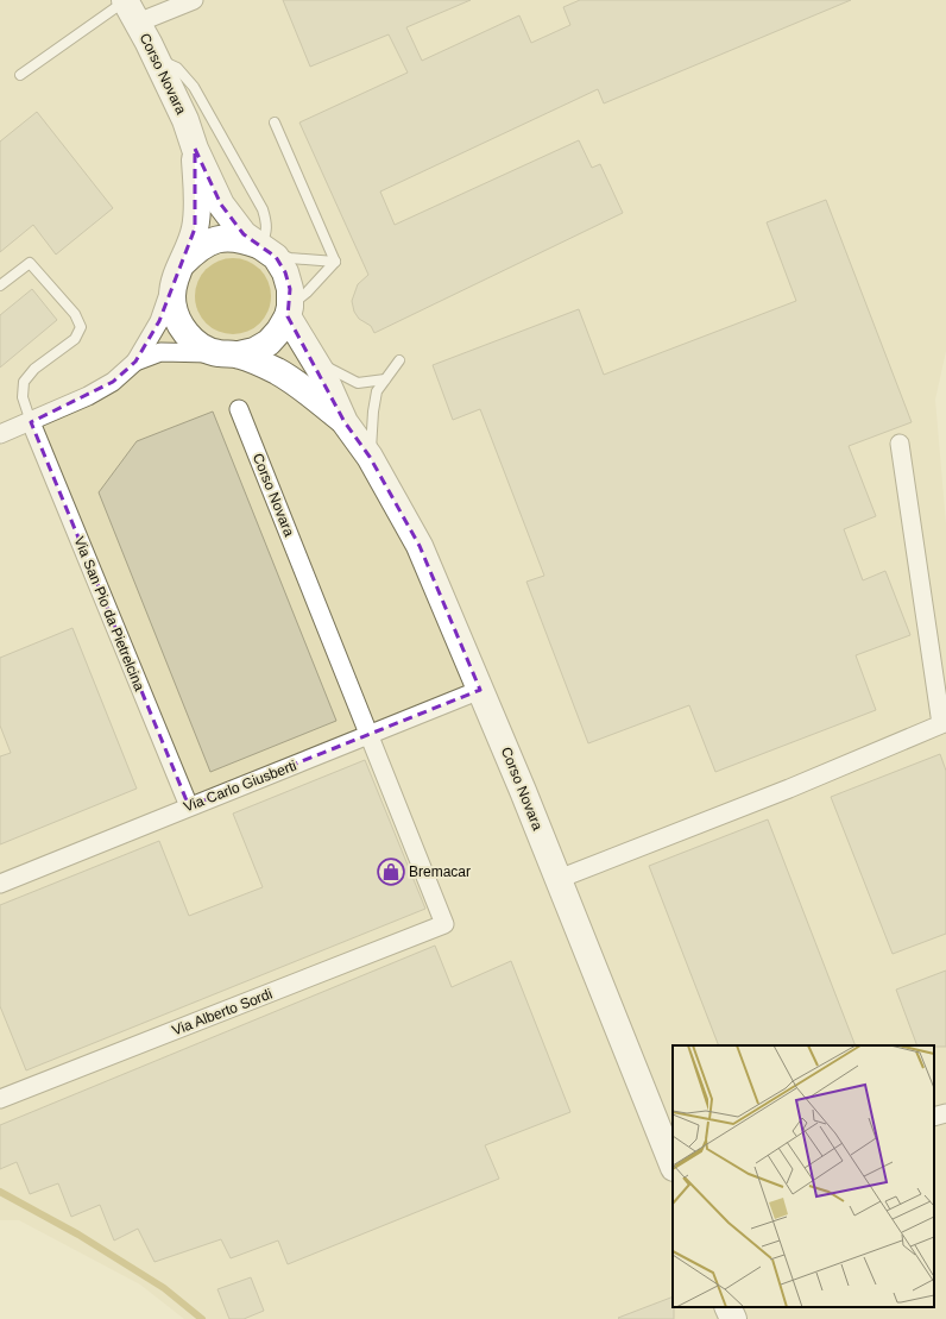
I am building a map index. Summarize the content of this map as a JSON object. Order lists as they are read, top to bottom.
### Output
{
  "streets": {
    "main road": ["Corso Novara"],
    "street": ["Via San Pio da Pietrelcina", "Via Carlo Giusberti", "Via Alberto Sordi"]
  },
  "crossings": [
    ["Corso Novara", "Via Carlo Giusberti"],
    ["Corso Novara", "Via Alberto Sordi"],
    ["Via San Pio da Pietrelcina", "Via Carlo Giusberti"]
  ],
  "places": {
    "shop": ["Bremacar"]
  }
}
